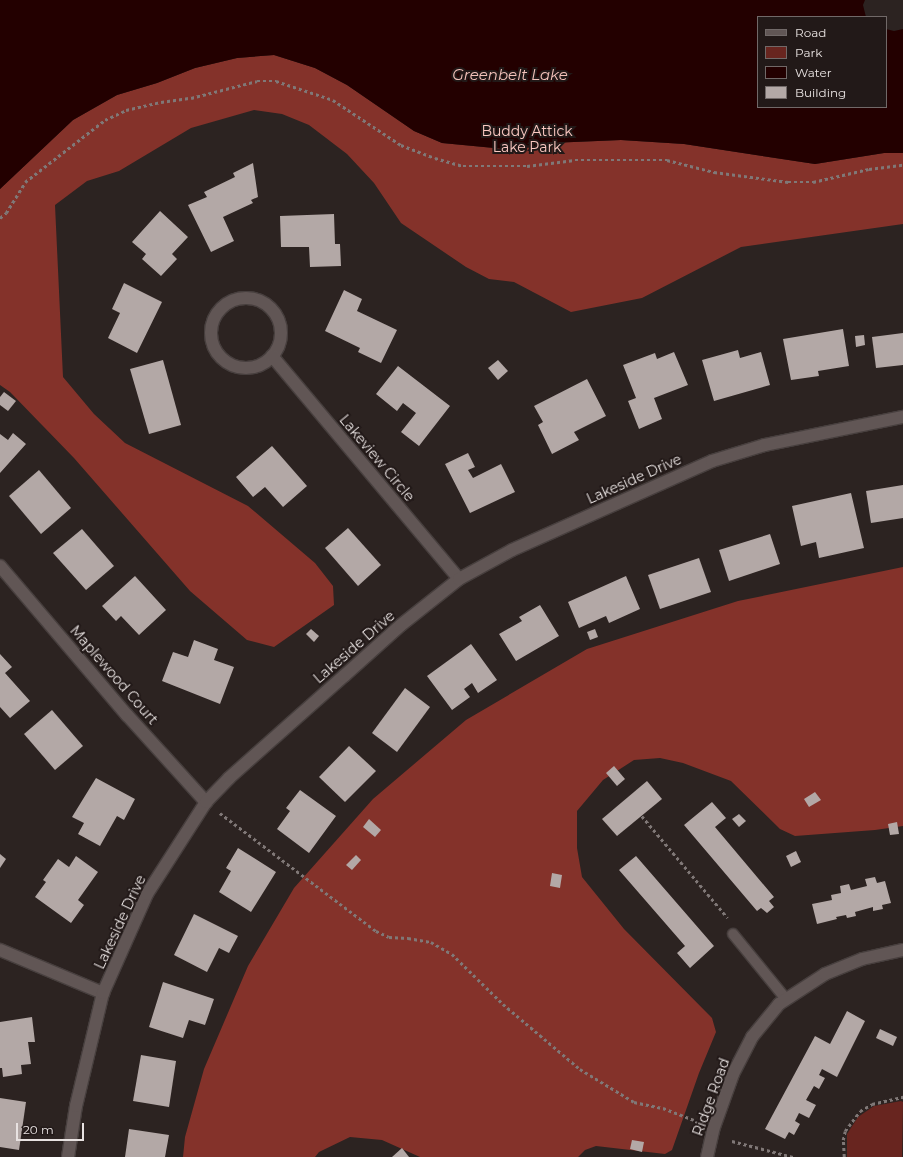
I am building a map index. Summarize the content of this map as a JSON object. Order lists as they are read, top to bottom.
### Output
{
  "streets": {
    "street": [
      "Lakeview Circle",
      "Lakeside Drive",
      "Maplewood Court",
      "Ridge Road"
    ]
  },
  "crossings": [
    ["Lakeview Circle", "Lakeside Drive"],
    ["Lakeside Drive", "Maplewood Court"]
  ],
  "water": ["Greenbelt Lake"],
  "parks": ["Buddy Attick Lake Park"],
  "legend": [
    "Road",
    "Park",
    "Water",
    "Building"
  ],
  "scale_bar": "20 m"
}
